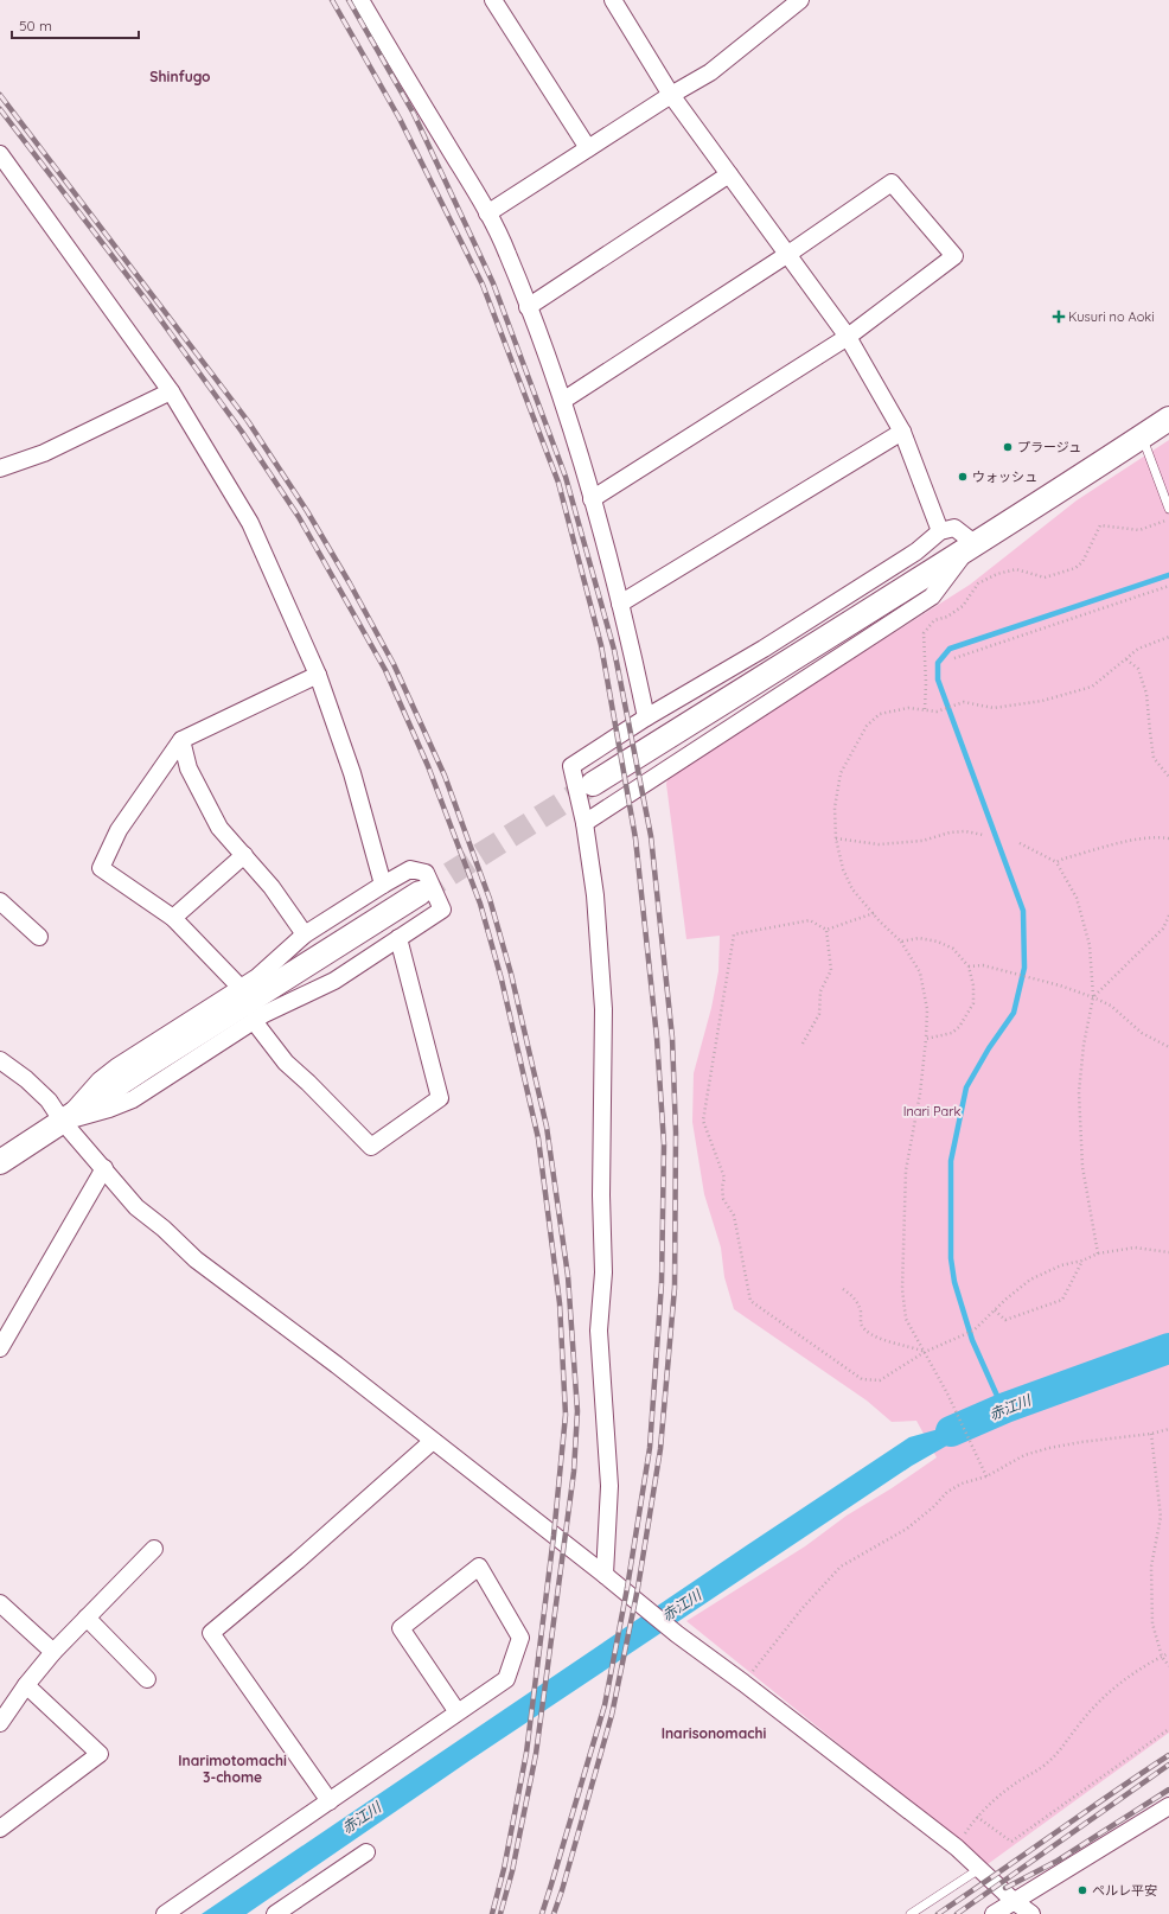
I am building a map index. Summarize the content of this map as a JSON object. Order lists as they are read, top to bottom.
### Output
{
  "districts": ["Shinfugo", "Inarisonomachi", "Inarimotomachi 3-chome"],
  "water": ["赤江川"],
  "parks": ["Inari Park"],
  "places": {
    "health": ["Kusuri no Aoki"],
    "other": ["プラージュ", "ウォッシュ", "ペルレ平安"]
  },
  "scale_bar": "50 m"
}
